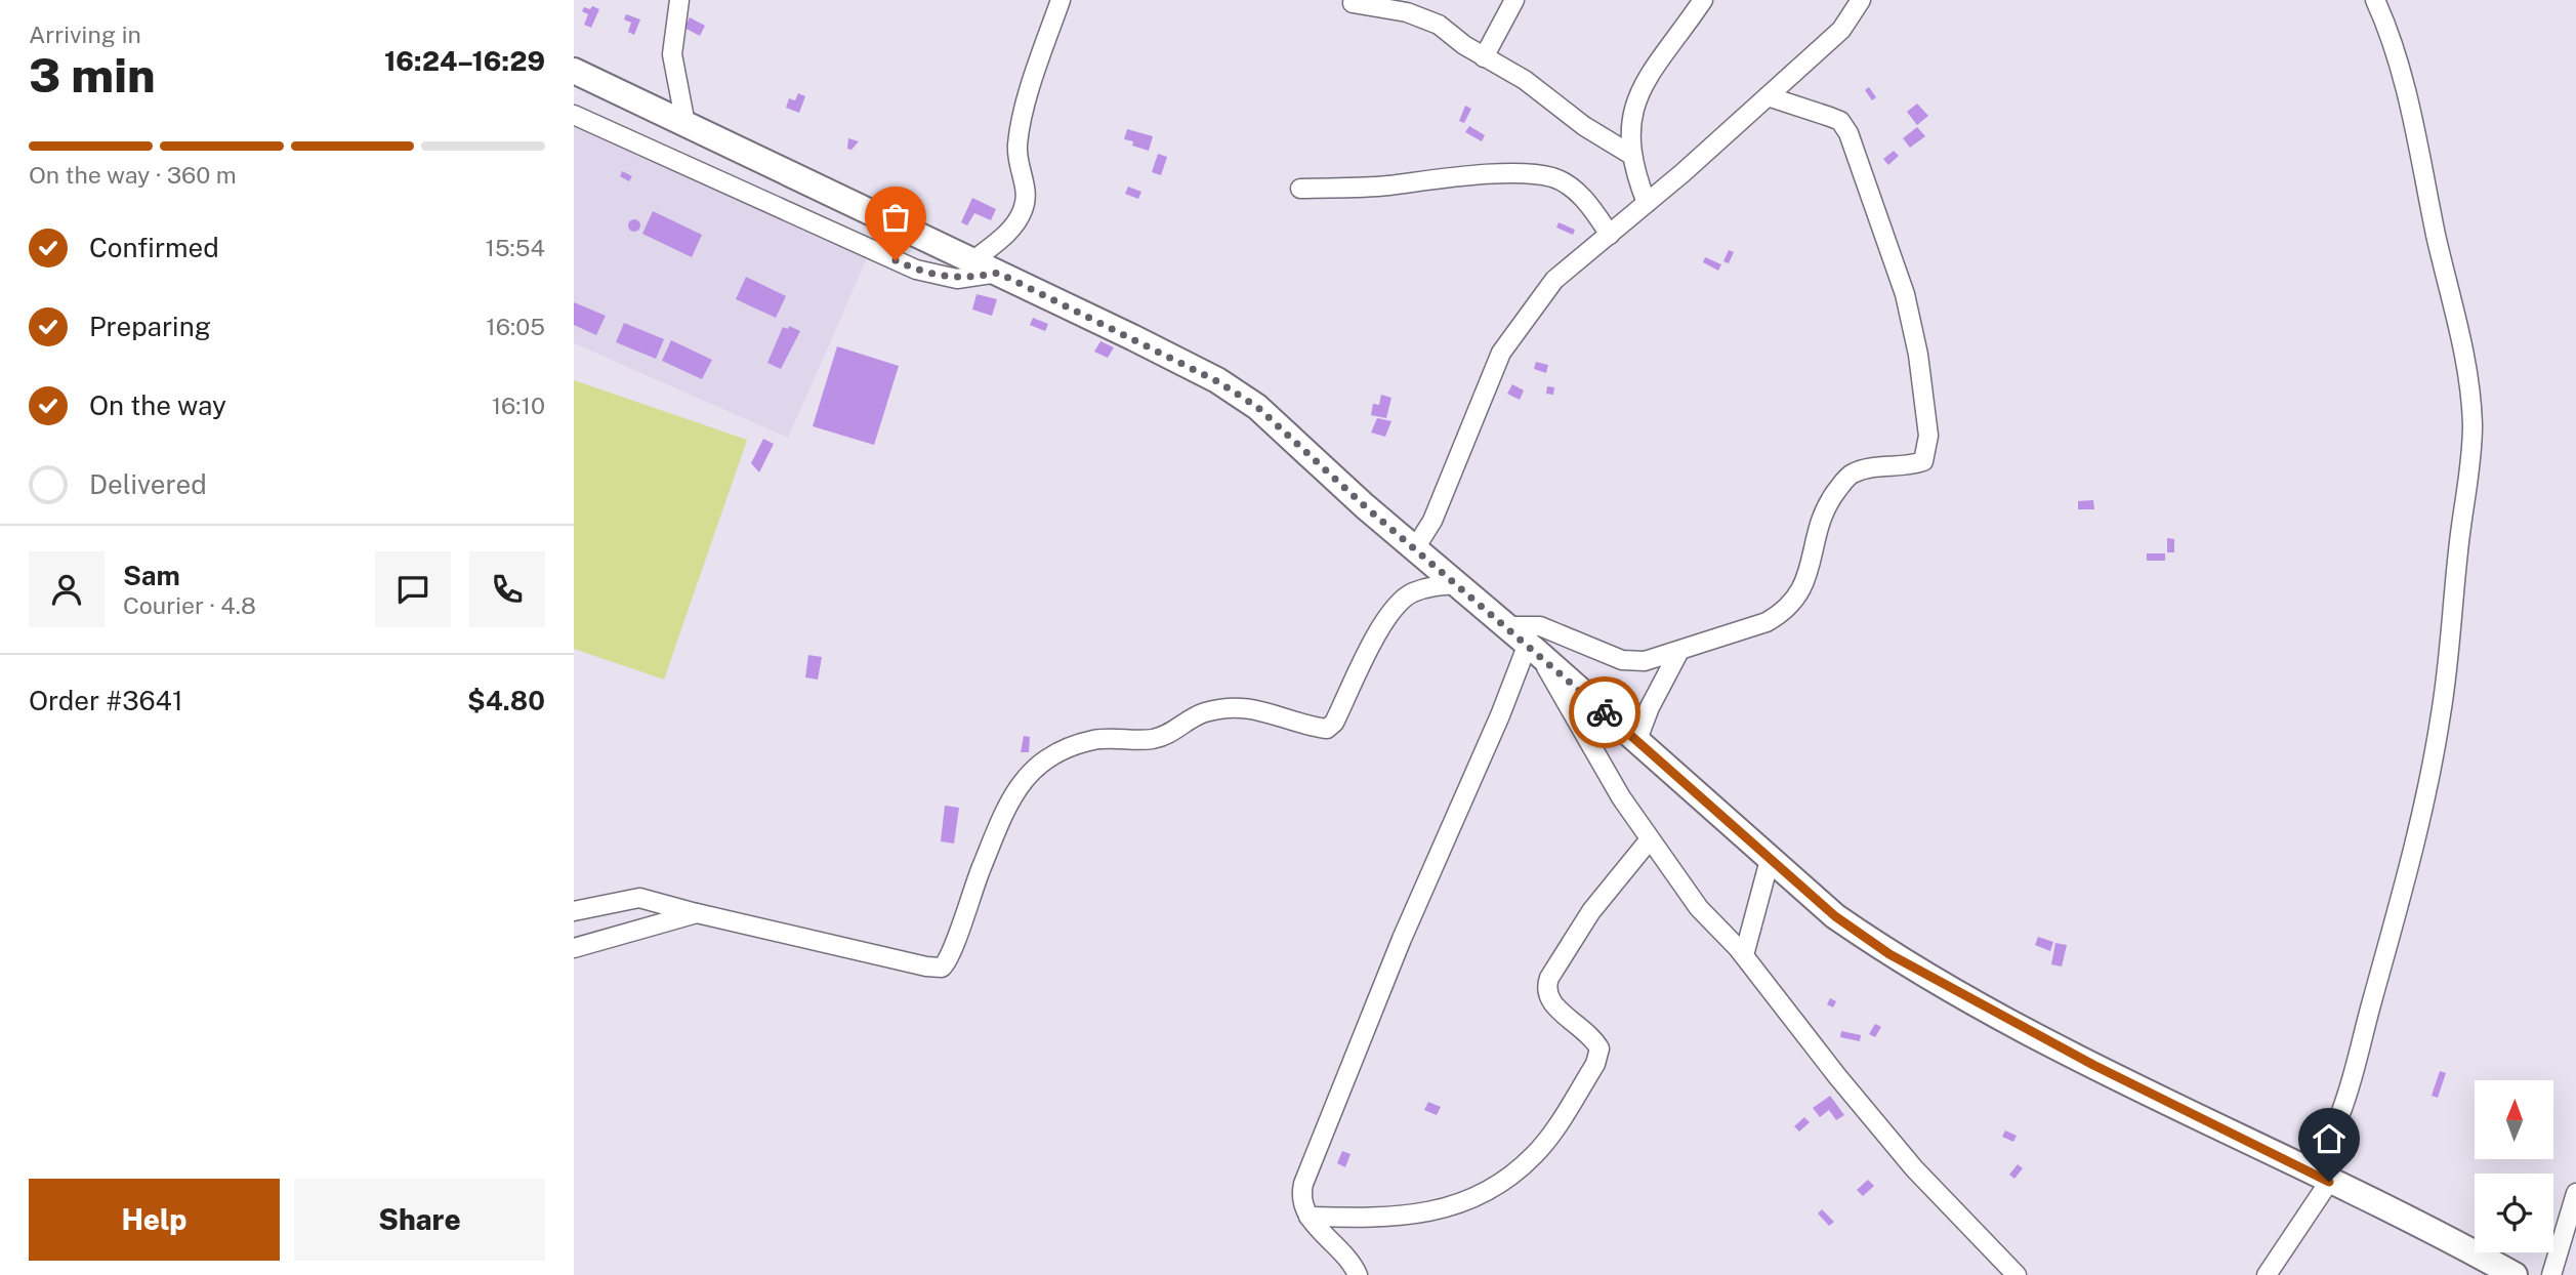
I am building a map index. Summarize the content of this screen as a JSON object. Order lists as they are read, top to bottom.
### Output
{
  "north": "top",
  "page": {
    "heading": ["3 min", "Arriving in", "16:24–16:29"],
    "panel": [
      "Sam",
      "Courier · 4.8",
      "Order #3641",
      "$4.80"
    ],
    "bar": "On the way · 360 m",
    "list": [
      ["Confirmed", "15:54"],
      ["Preparing", "16:05"],
      ["On the way", "16:10"],
      "Delivered"
    ],
    "buttons": ["Help", "Share"]
  }
}
